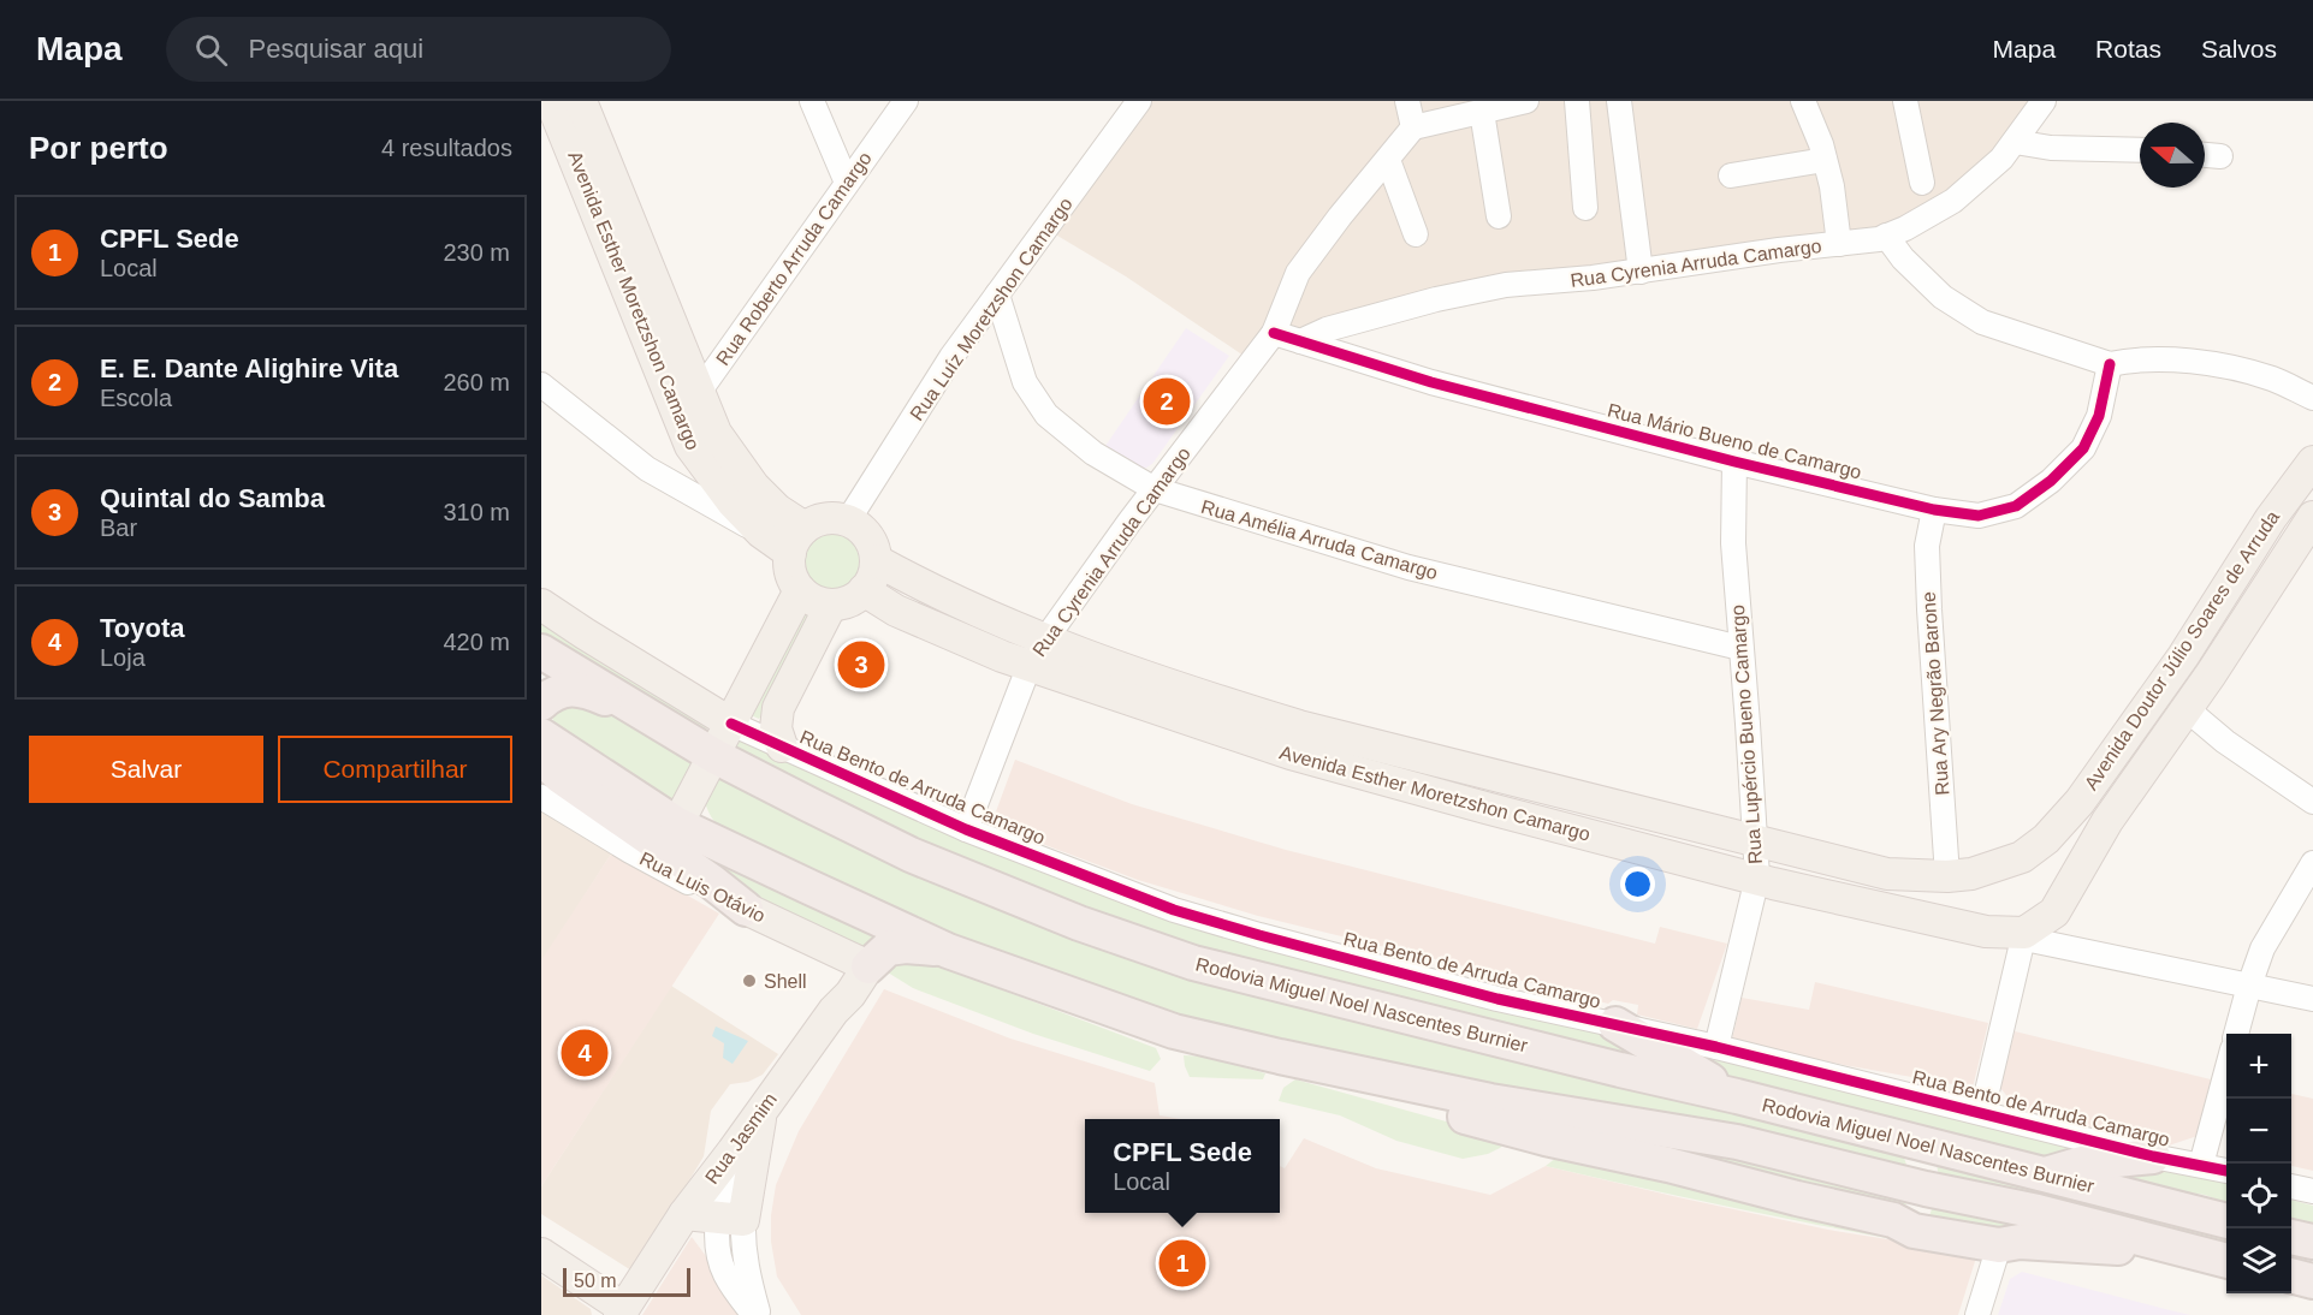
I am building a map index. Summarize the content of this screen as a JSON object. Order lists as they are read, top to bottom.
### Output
{
  "streets": {
    "highway": ["Rodovia Miguel Noel Nascentes Burnier"],
    "main road": [
      "Avenida Esther Moretzshon Camargo",
      "Avenida Doutor Júlio Soares de Arruda",
      "Rua Luis Otávio",
      "Rua Jasmim"
    ],
    "street": [
      "Rua Roberto Arruda Camargo",
      "Rua Cyrenia Arruda Camargo",
      "Rua Luíz Moretzshon Camargo",
      "Rua Mário Bueno de Camargo",
      "Rua Amélia Arruda Camargo",
      "Rua Ary Negrão Barone",
      "Rua Lupércio Bueno Camargo",
      "Rua Bento de Arruda Camargo"
    ]
  },
  "crossings": [
    ["Rua Roberto Arruda Camargo", "Avenida Esther Moretzshon Camargo"],
    ["Rua Cyrenia Arruda Camargo", "Avenida Esther Moretzshon Camargo"],
    ["Rua Cyrenia Arruda Camargo", "Rua Mário Bueno de Camargo"],
    ["Rua Cyrenia Arruda Camargo", "Rua Amélia Arruda Camargo"],
    ["Rua Cyrenia Arruda Camargo", "Rua Bento de Arruda Camargo"],
    ["Avenida Esther Moretzshon Camargo", "Rua Luíz Moretzshon Camargo"],
    ["Avenida Esther Moretzshon Camargo", "Avenida Doutor Júlio Soares de Arruda"],
    ["Avenida Esther Moretzshon Camargo", "Rua Ary Negrão Barone"],
    ["Avenida Esther Moretzshon Camargo", "Rua Lupércio Bueno Camargo"],
    ["Rua Luíz Moretzshon Camargo", "Rua Amélia Arruda Camargo"],
    ["Rua Mário Bueno de Camargo", "Rua Ary Negrão Barone"],
    ["Rua Mário Bueno de Camargo", "Rua Lupércio Bueno Camargo"],
    ["Rua Amélia Arruda Camargo", "Rua Lupércio Bueno Camargo"],
    ["Avenida Doutor Júlio Soares de Arruda", "Rua Ary Negrão Barone"],
    ["Rua Lupércio Bueno Camargo", "Rua Bento de Arruda Camargo"],
    ["Rua Luis Otávio", "Rua Jasmim"]
  ],
  "places": ["Shell"],
  "scale_bar": "50 m",
  "north": "left",
  "page": {
    "header": "Mapa",
    "search": "Pesquisar aqui",
    "nav": ["Mapa", "Rotas", "Salvos"],
    "heading": ["Por perto", "4 resultados"],
    "list": [
      {
        "mark": "1",
        "name": "CPFL Sede",
        "note": "Local",
        "value": "230 m"
      },
      {
        "mark": "2",
        "name": "E. E. Dante Alighire Vita",
        "note": "Escola",
        "value": "260 m"
      },
      {
        "mark": "3",
        "name": "Quintal do Samba",
        "note": "Bar",
        "value": "310 m"
      },
      {
        "mark": "4",
        "name": "Toyota",
        "note": "Loja",
        "value": "420 m"
      }
    ],
    "pins": [
      "2",
      "3",
      "4",
      "1"
    ],
    "buttons": ["Salvar", "Compartilhar"],
    "map_buttons": ["+", "−"],
    "popup": ["CPFL Sede", "Local"],
    "scale": "50 m"
  }
}
